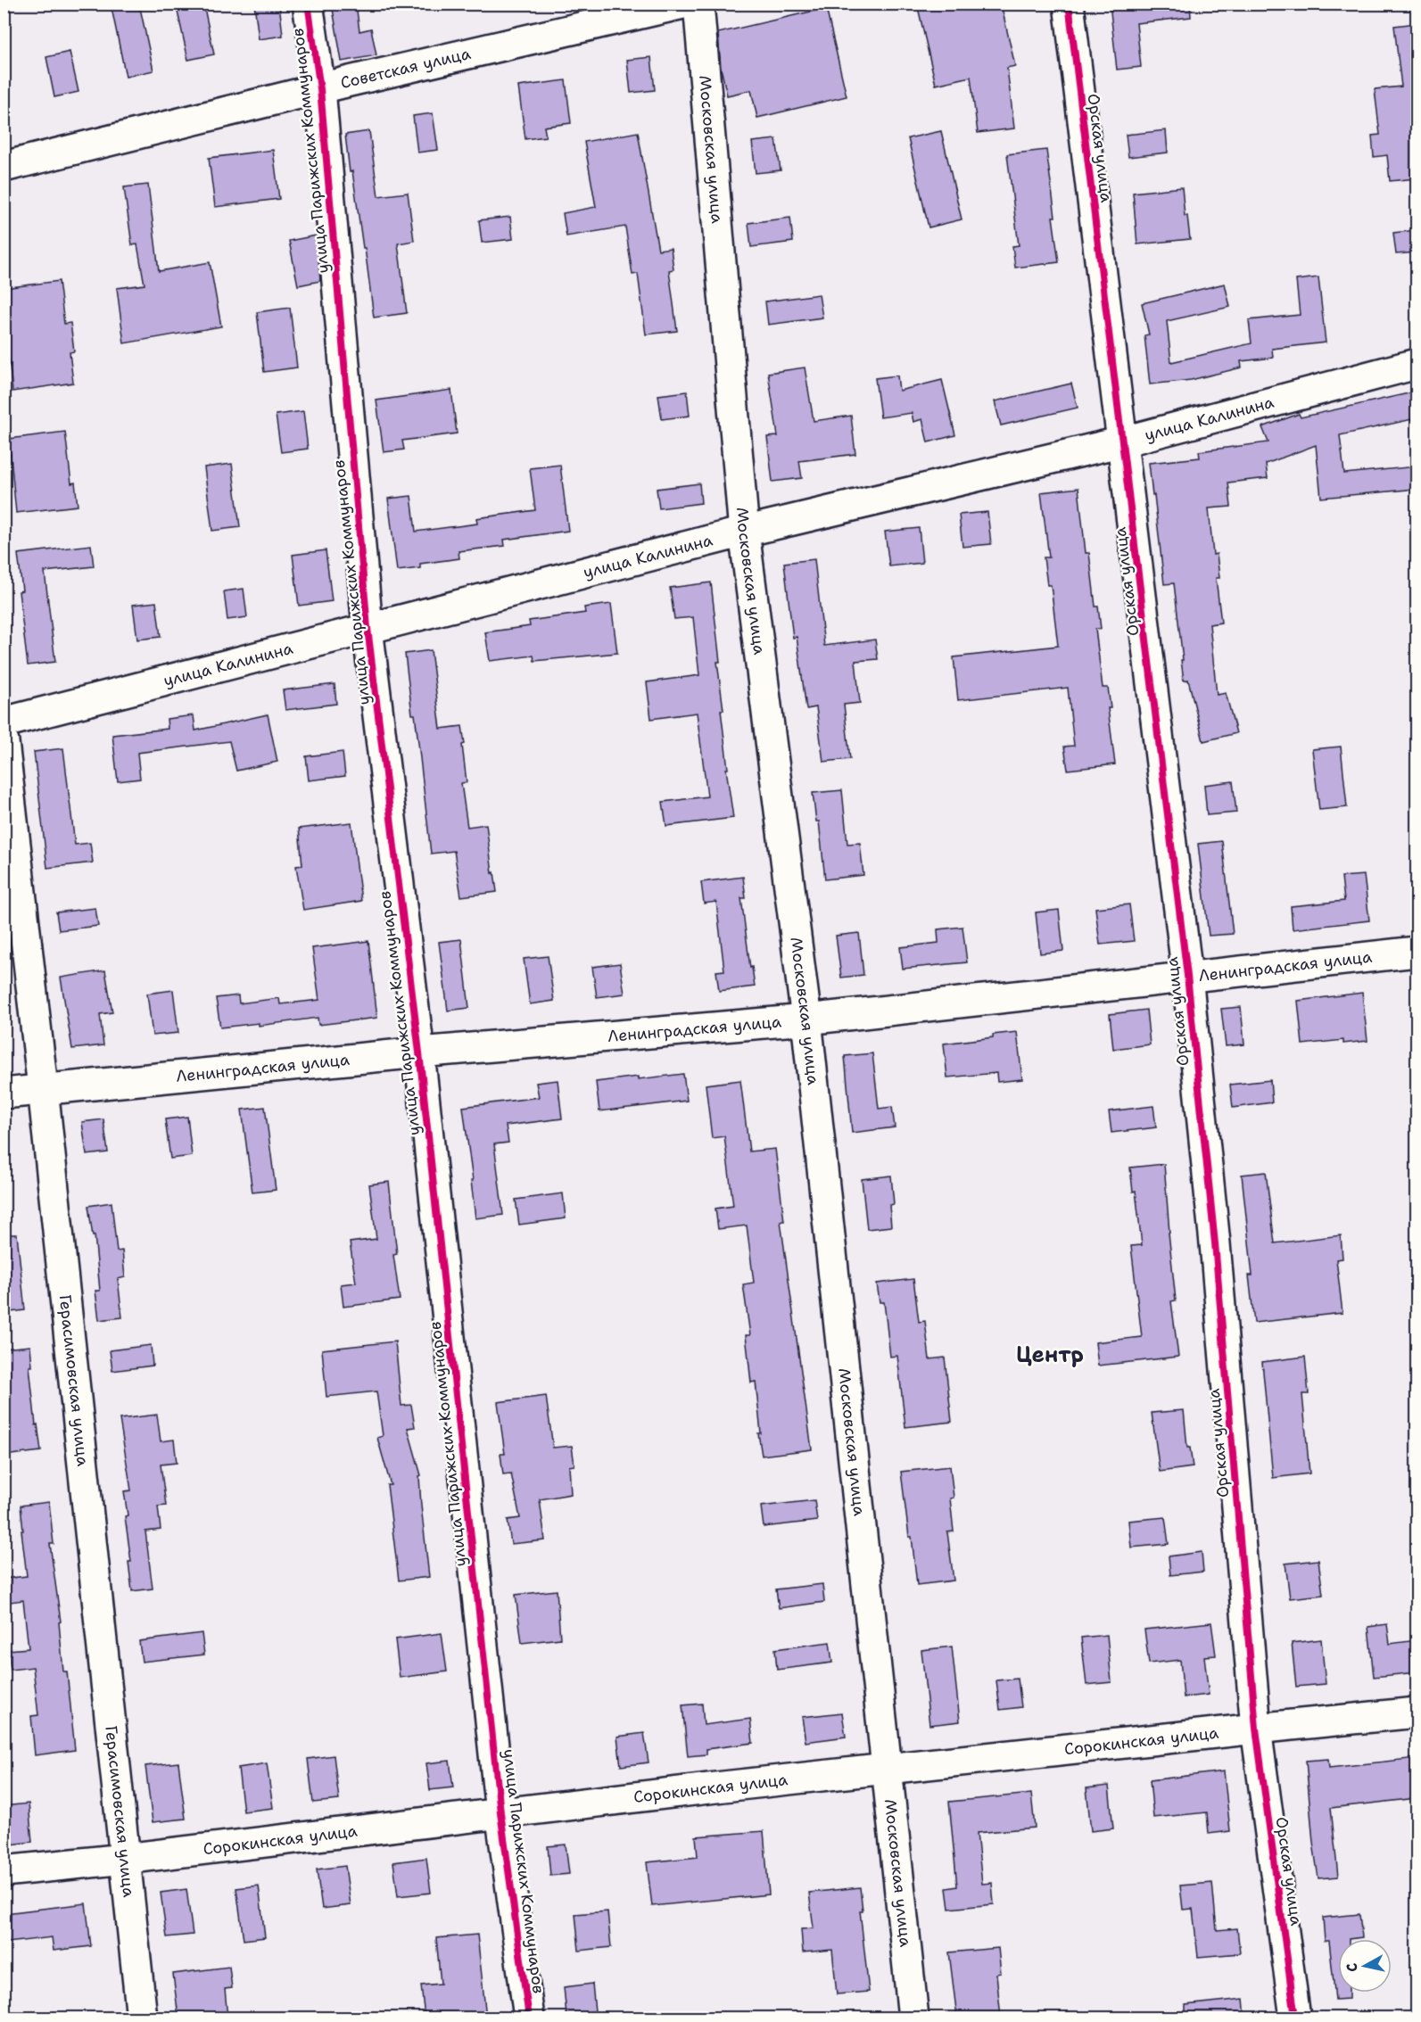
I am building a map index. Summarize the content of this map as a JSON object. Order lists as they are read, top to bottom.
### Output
{
  "streets": {
    "street": [
      "Советская улица",
      "Орская улица",
      "Московская улица",
      "улица Парижских Коммунаров",
      "улица Калинина",
      "Ленинградская улица",
      "Герасимовская улица",
      "Сорокинская улица"
    ]
  },
  "crossings": [
    ["Советская улица", "улица Парижских Коммунаров"],
    ["Орская улица", "улица Калинина"],
    ["Орская улица", "Ленинградская улица"],
    ["Орская улица", "Сорокинская улица"],
    ["Московская улица", "улица Калинина"],
    ["Московская улица", "Ленинградская улица"],
    ["Московская улица", "Сорокинская улица"],
    ["улица Парижских Коммунаров", "улица Калинина"],
    ["улица Парижских Коммунаров", "Ленинградская улица"],
    ["улица Парижских Коммунаров", "Сорокинская улица"],
    ["Ленинградская улица", "Герасимовская улица"],
    ["Герасимовская улица", "Сорокинская улица"]
  ],
  "districts": ["Центр"],
  "north": "left"
}
